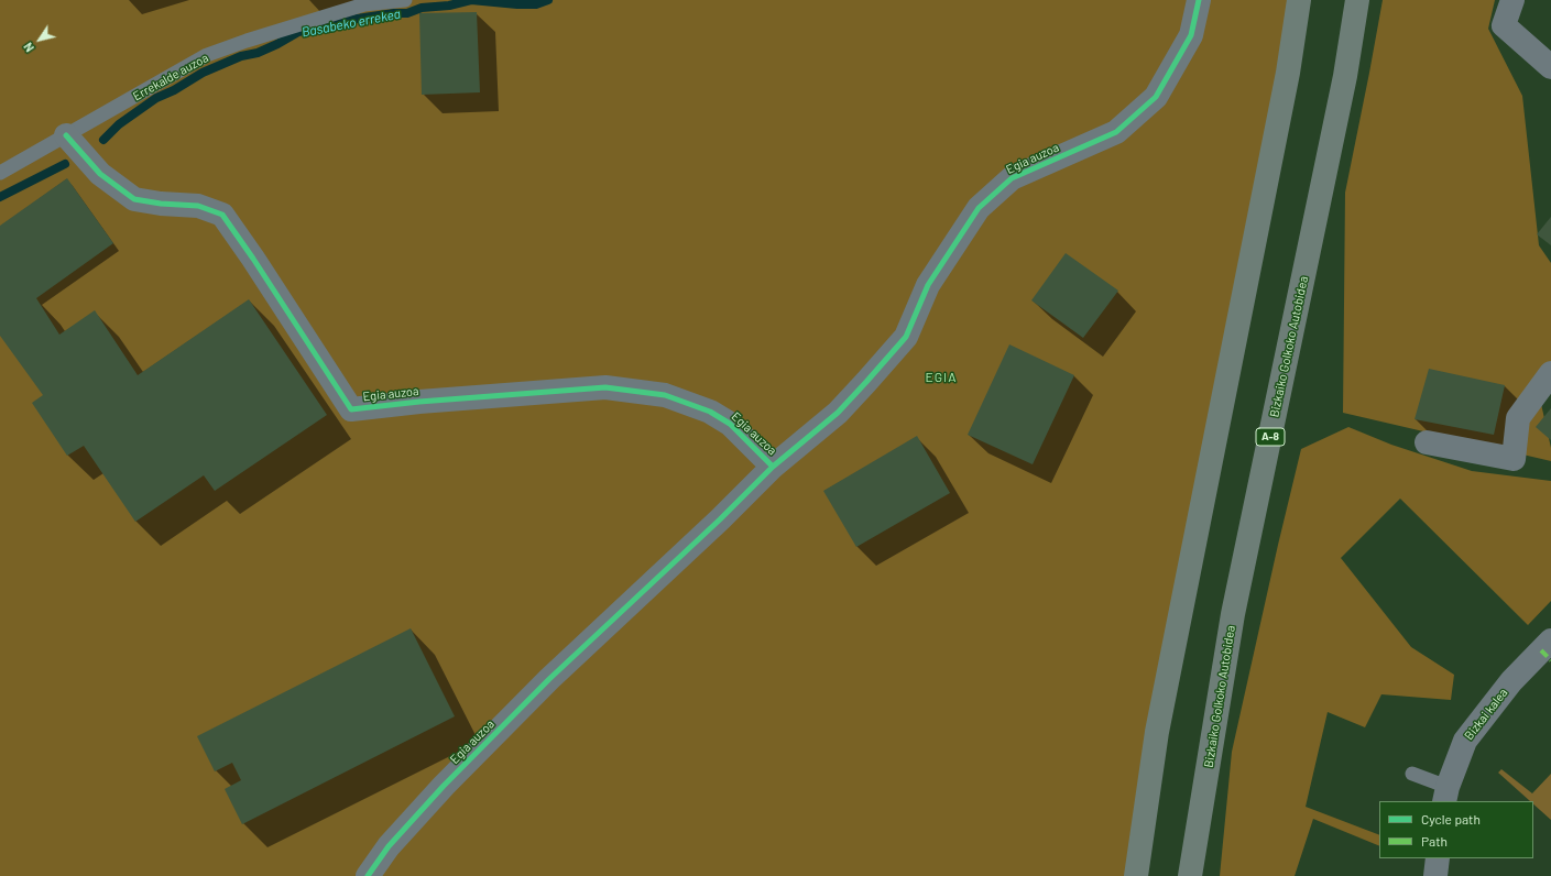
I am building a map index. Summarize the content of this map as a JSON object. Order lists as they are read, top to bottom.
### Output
{
  "streets": {
    "highway": ["Bizkaiko Golkoko Autobidea", "A-8"],
    "street": ["Egia auzoa", "Bizkai kalea"],
    "lane": ["Errekalde auzoa"]
  },
  "crossings": [
    ["Errekalde auzoa", "Egia auzoa"]
  ],
  "districts": ["EGIA"],
  "water": ["Basabeko errekea"],
  "legend": ["Cycle path", "Path"],
  "north": "bottom left"
}
